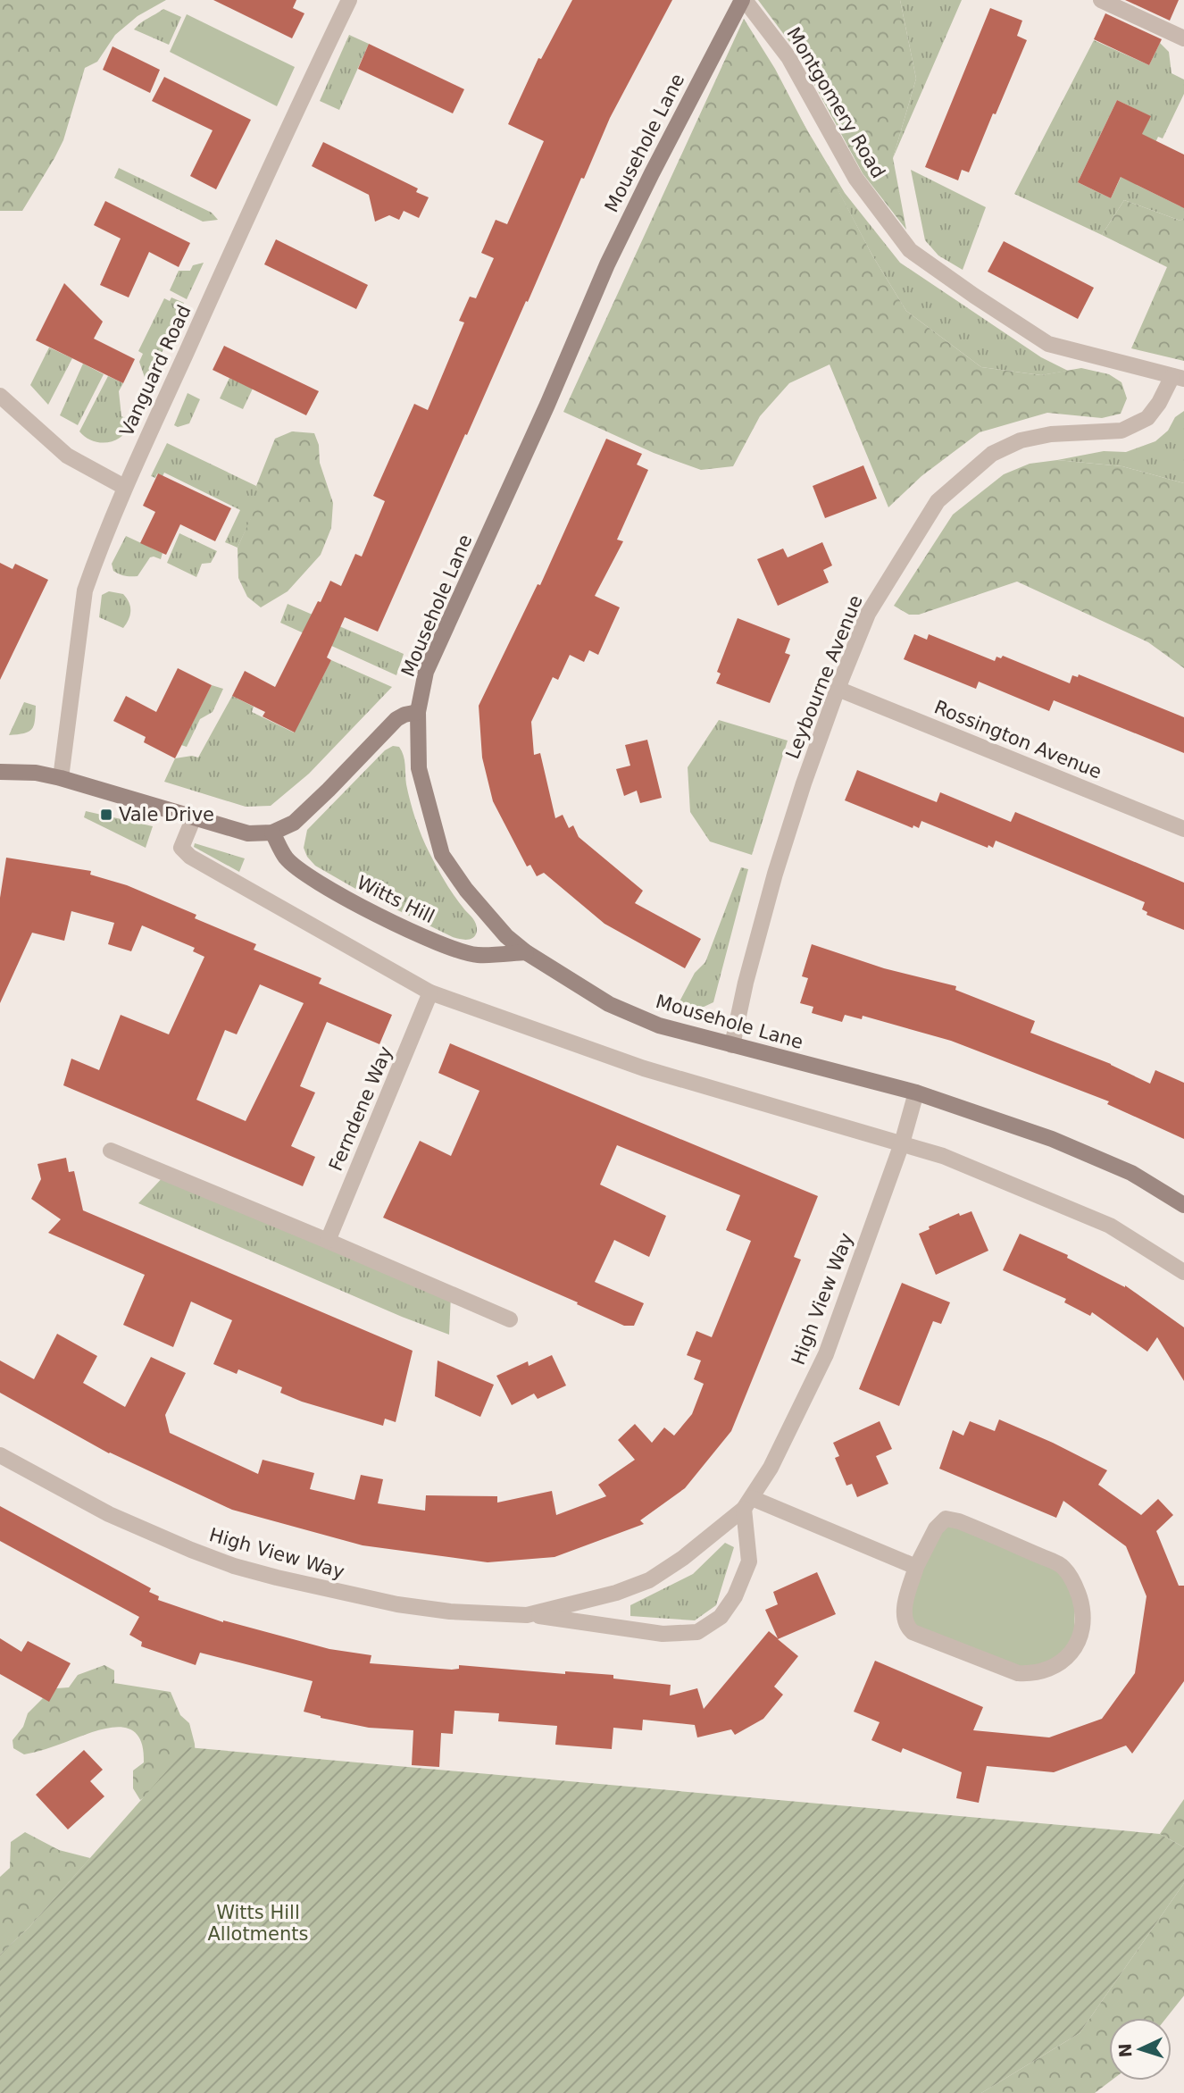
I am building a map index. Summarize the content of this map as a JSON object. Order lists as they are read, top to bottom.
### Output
{
  "streets": {
    "street": [
      "Montgomery Road",
      "Mousehole Lane",
      "Vanguard Road",
      "Leybourne Avenue",
      "Rossington Avenue",
      "Witts Hill",
      "Ferndene Way",
      "High View Way"
    ]
  },
  "crossings": [
    ["Montgomery Road", "Mousehole Lane"],
    ["Montgomery Road", "Leybourne Avenue"],
    ["Mousehole Lane", "Leybourne Avenue"],
    ["Mousehole Lane", "Witts Hill"],
    ["Mousehole Lane", "High View Way"],
    ["Leybourne Avenue", "Rossington Avenue"]
  ],
  "parks": ["Witts Hill Allotments"],
  "places": {
    "transit": ["Vale Drive"]
  },
  "north": "left"
}
